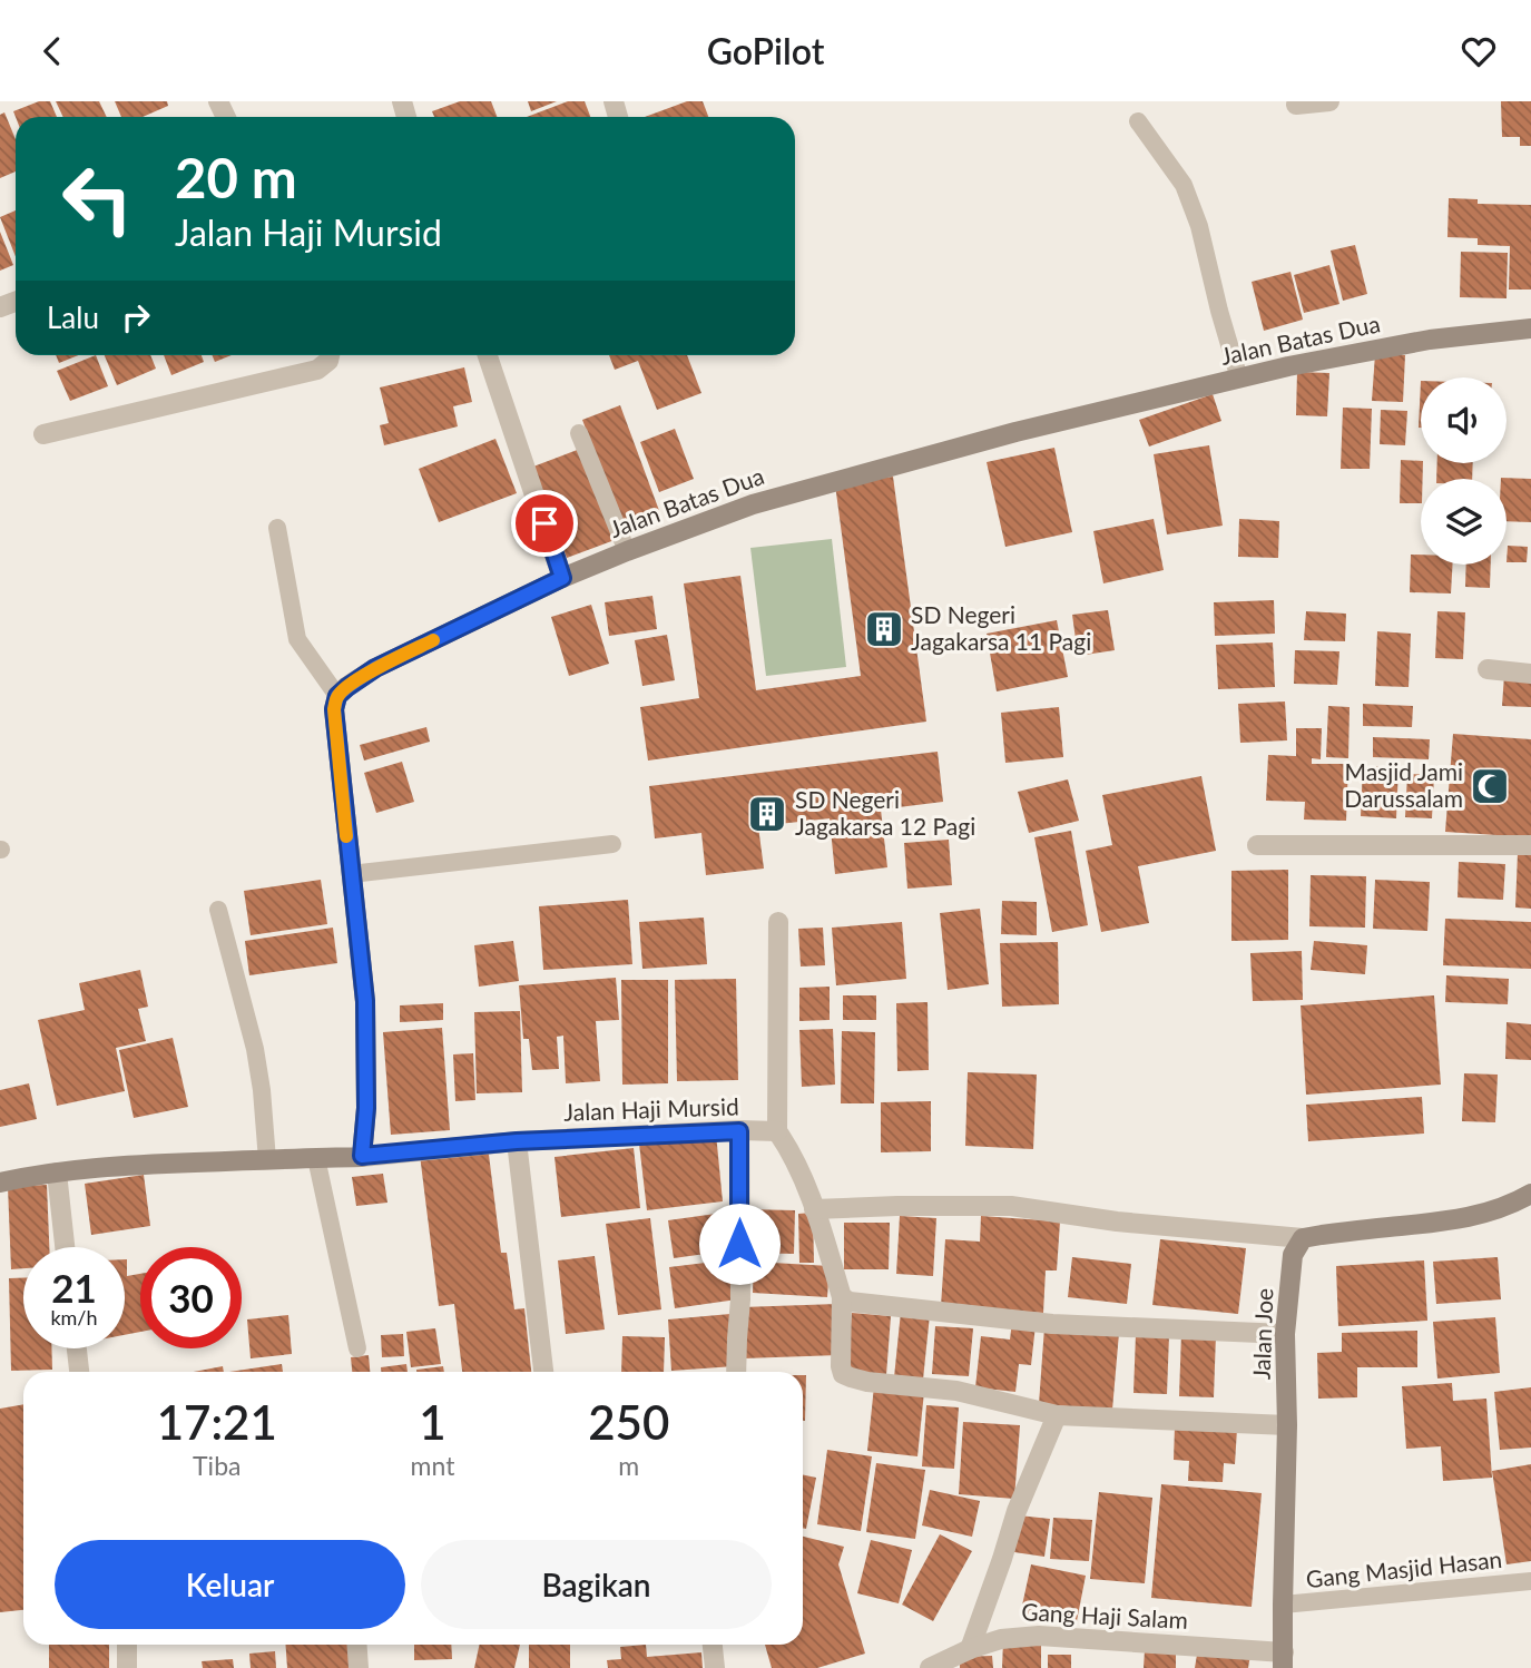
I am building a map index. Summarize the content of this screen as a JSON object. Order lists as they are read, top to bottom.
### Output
{
  "streets": {
    "street": [
      "Jalan Batas Dua",
      "Jalan Haji Mursid",
      "Jalan Joe",
      "Gang Haji Salam"
    ],
    "lane": ["Gang Masjid Hasan"]
  },
  "crossings": [
    ["Jalan Joe", "Gang Masjid Hasan"],
    ["Jalan Joe", "Gang Haji Salam"]
  ],
  "places": {
    "building": ["SD Negeri Jagakarsa 11 Pagi", "SD Negeri Jagakarsa 12 Pagi"],
    "mosque": ["Masjid Jami Darussalam"]
  },
  "page": {
    "header": "GoPilot",
    "turn": ["20 m", "Jalan Haji Mursid"],
    "then": "Lalu",
    "speed": "21 km/h",
    "limit": "30",
    "eta": [
      "17:21",
      "Tiba",
      "1",
      "mnt",
      "250",
      "m"
    ],
    "buttons": ["Keluar", "Bagikan"]
  }
}
